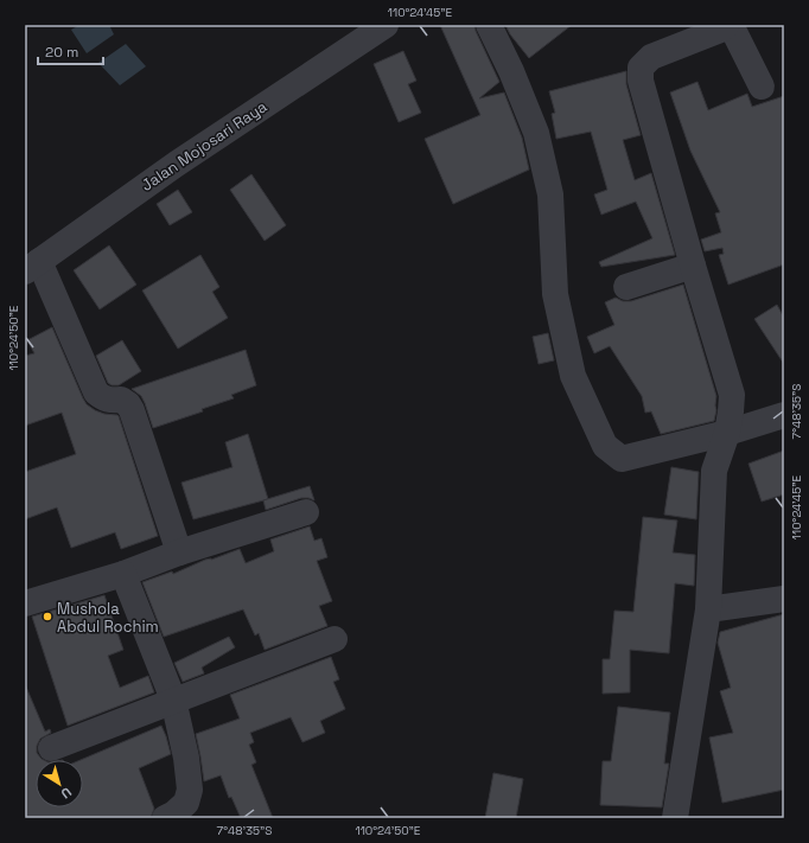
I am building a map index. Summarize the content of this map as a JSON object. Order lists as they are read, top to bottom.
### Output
{
  "streets": {
    "street": ["Jalan Mojosari Raya"]
  },
  "places": ["Mushola Abdul Rochim"],
  "scale_bar": "20 m",
  "north": "bottom right",
  "coordinates": ["110°24'45\"E", "110°24'50\"E", "7°48'35\"S"]
}
